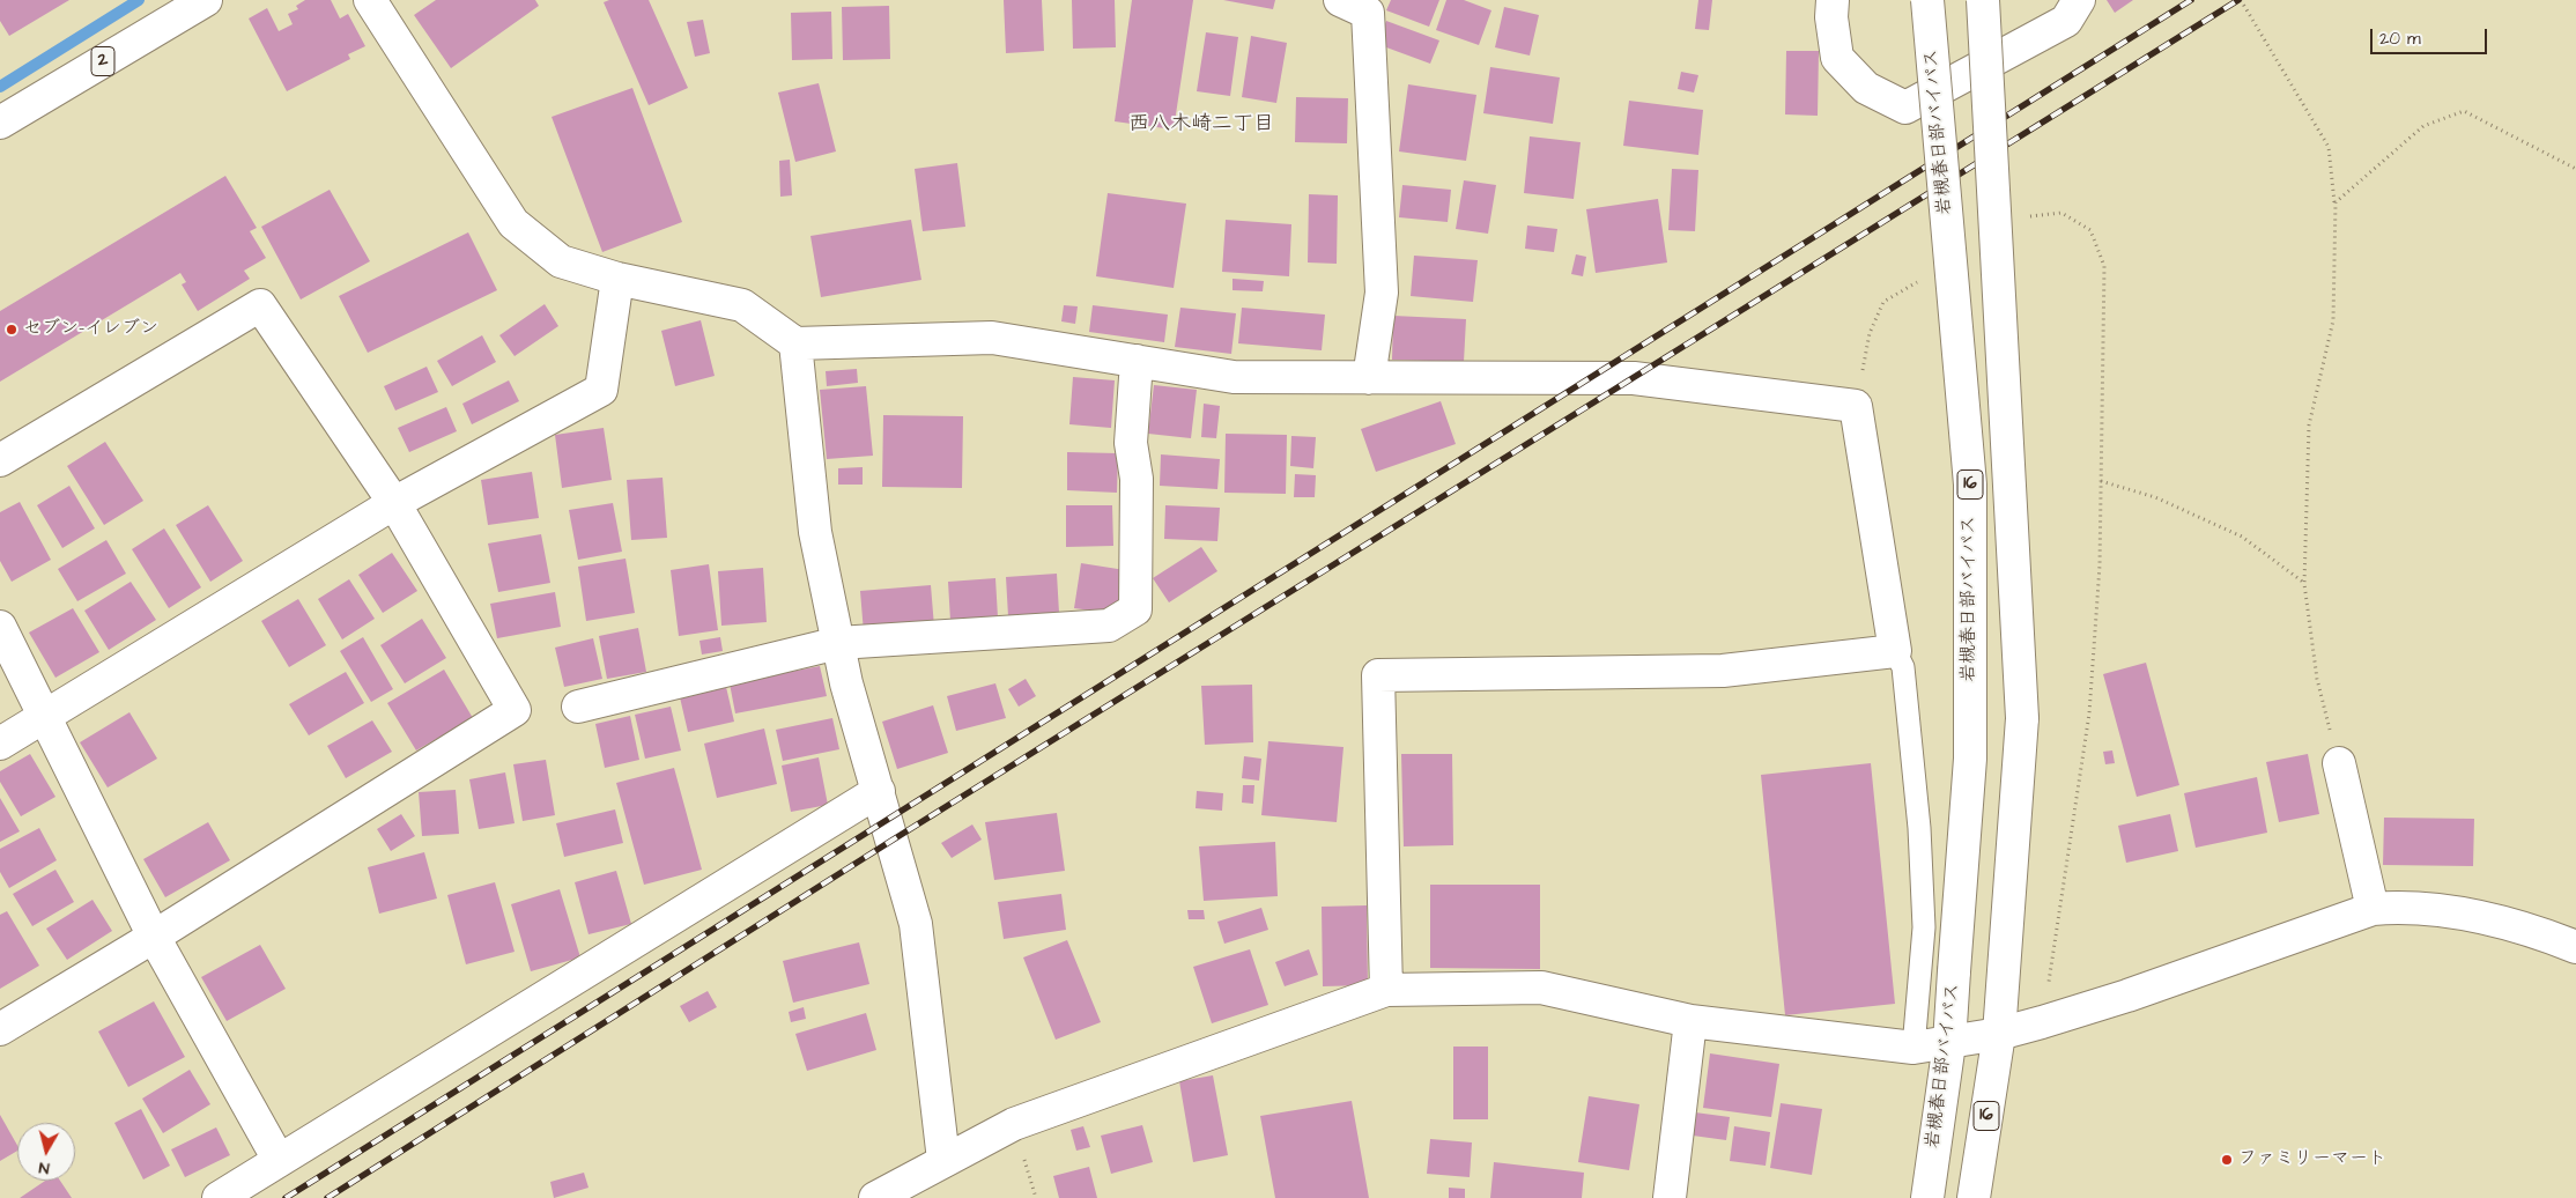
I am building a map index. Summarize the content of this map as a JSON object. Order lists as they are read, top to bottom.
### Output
{
  "streets": {
    "main road": ["2", "岩槻春日部バイパス", "16"]
  },
  "districts": ["西八木崎二丁目"],
  "places": ["セブン-イレブン", "ファミリーマート"],
  "scale_bar": "20 m",
  "north": "bottom"
}
